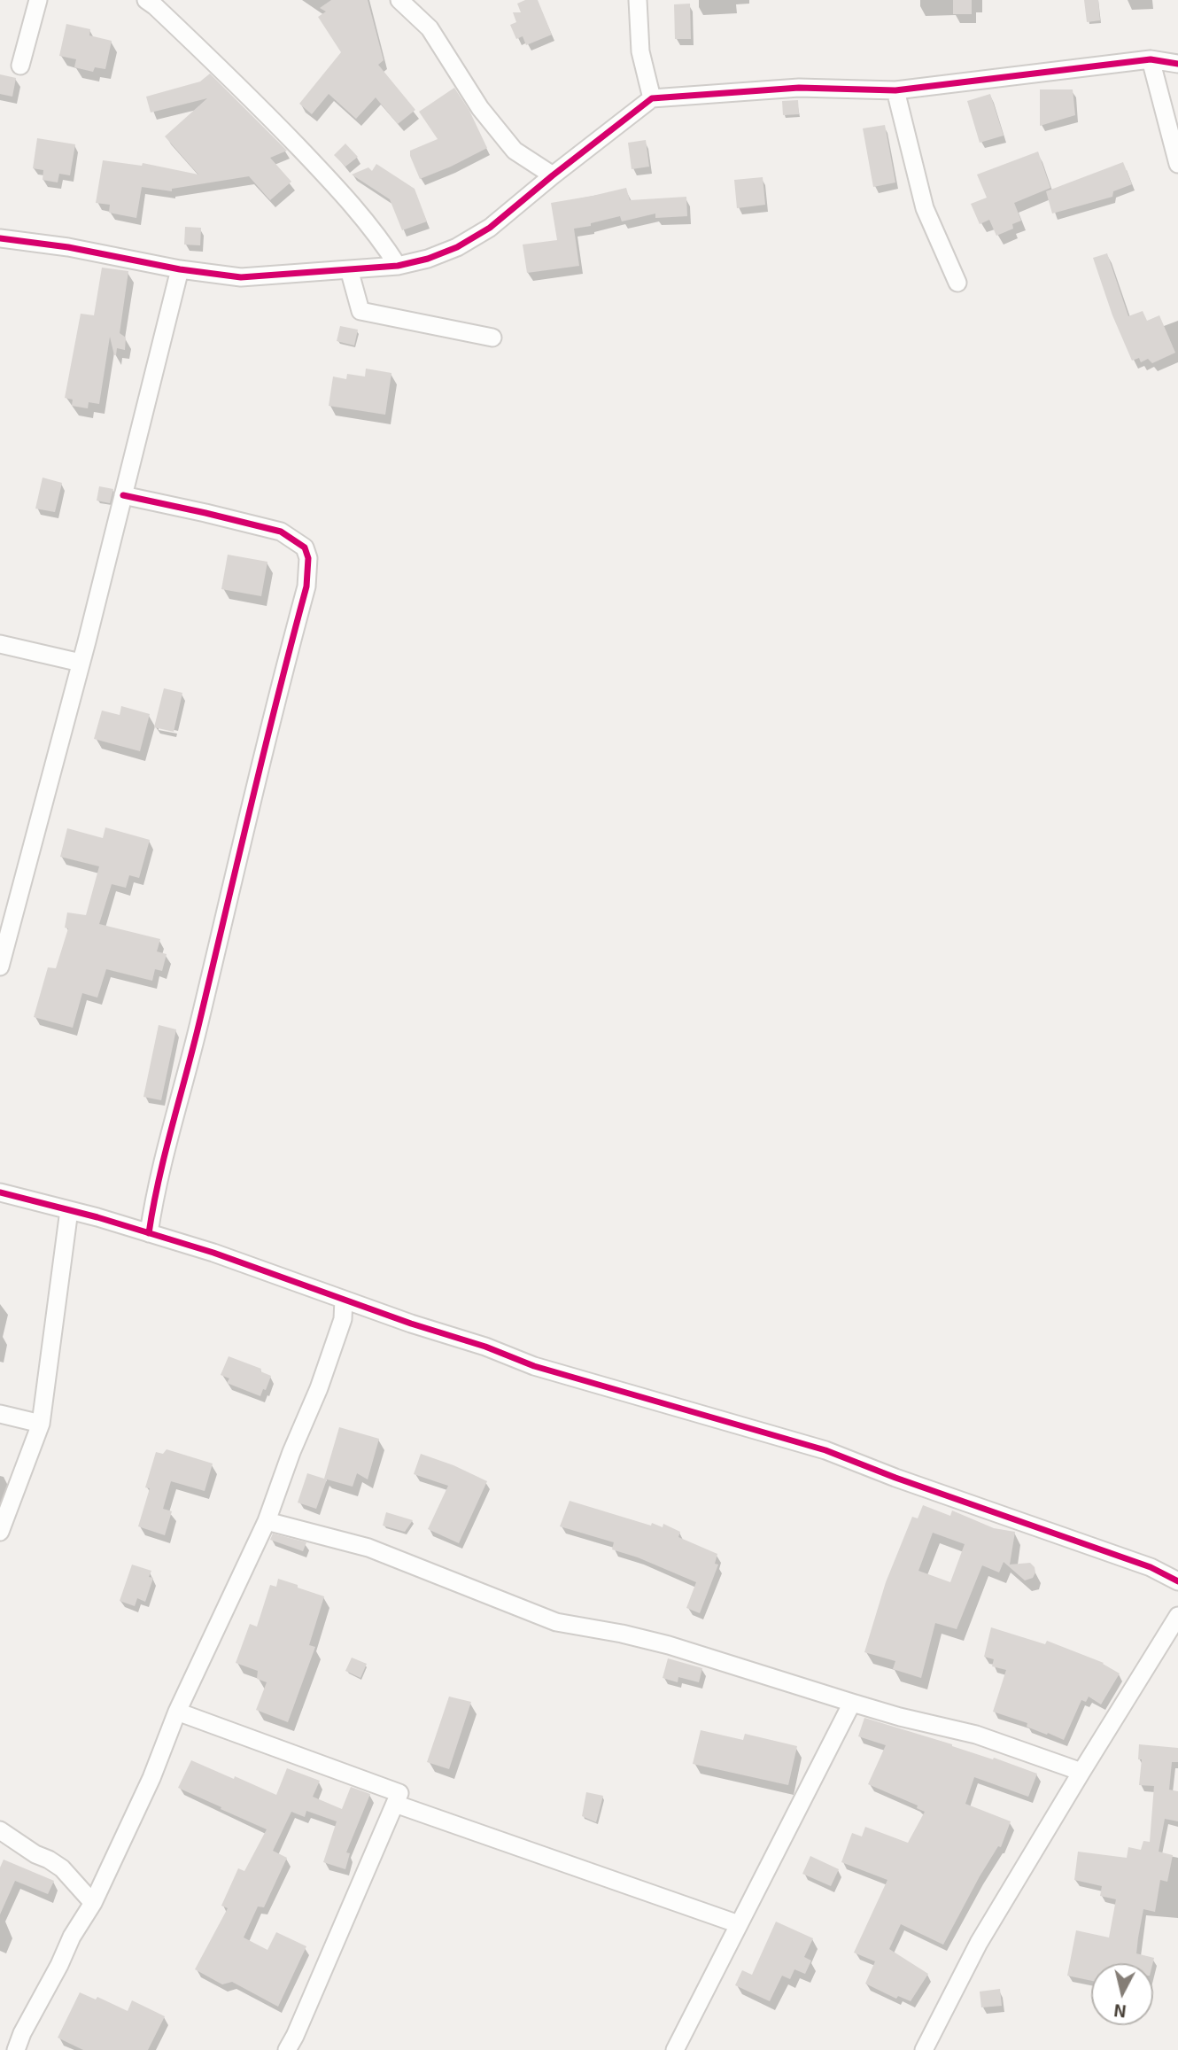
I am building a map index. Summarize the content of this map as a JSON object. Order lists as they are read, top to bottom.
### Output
{
  "north": "bottom"
}
